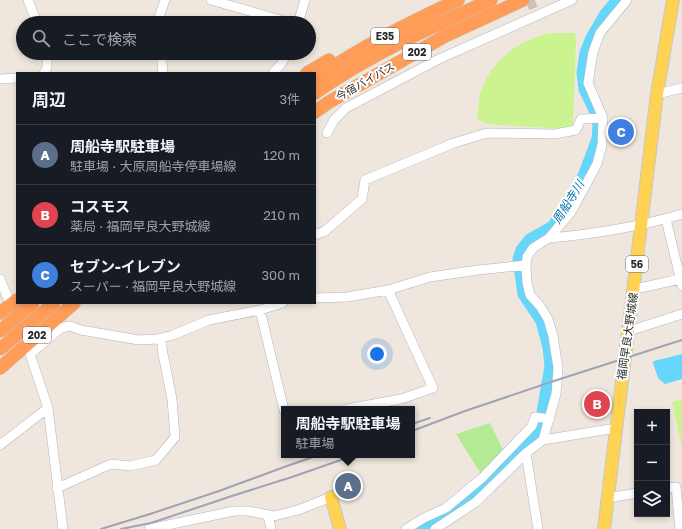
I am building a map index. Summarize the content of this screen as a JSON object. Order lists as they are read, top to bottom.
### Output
{
  "streets": {
    "highway": ["E35", "202", "今宿バイパス"],
    "main road": ["56", "福岡早良大野城線"]
  },
  "water": ["周船寺川"],
  "page": {
    "search": "ここで検索",
    "heading": ["周辺", "3件"],
    "pins": ["C", "B", "A"],
    "list": [
      {
        "mark": "A",
        "name": "周船寺駅駐車場",
        "note": "駐車場 · 大原周船寺停車場線",
        "value": "120 m"
      },
      {
        "mark": "B",
        "name": "コスモス",
        "note": "薬局 · 福岡早良大野城線",
        "value": "210 m"
      },
      {
        "mark": "C",
        "name": "セブン-イレブン",
        "note": "スーパー · 福岡早良大野城線",
        "value": "300 m"
      }
    ],
    "popup": ["周船寺駅駐車場", "駐車場"],
    "map_buttons": ["+", "−"]
  }
}
